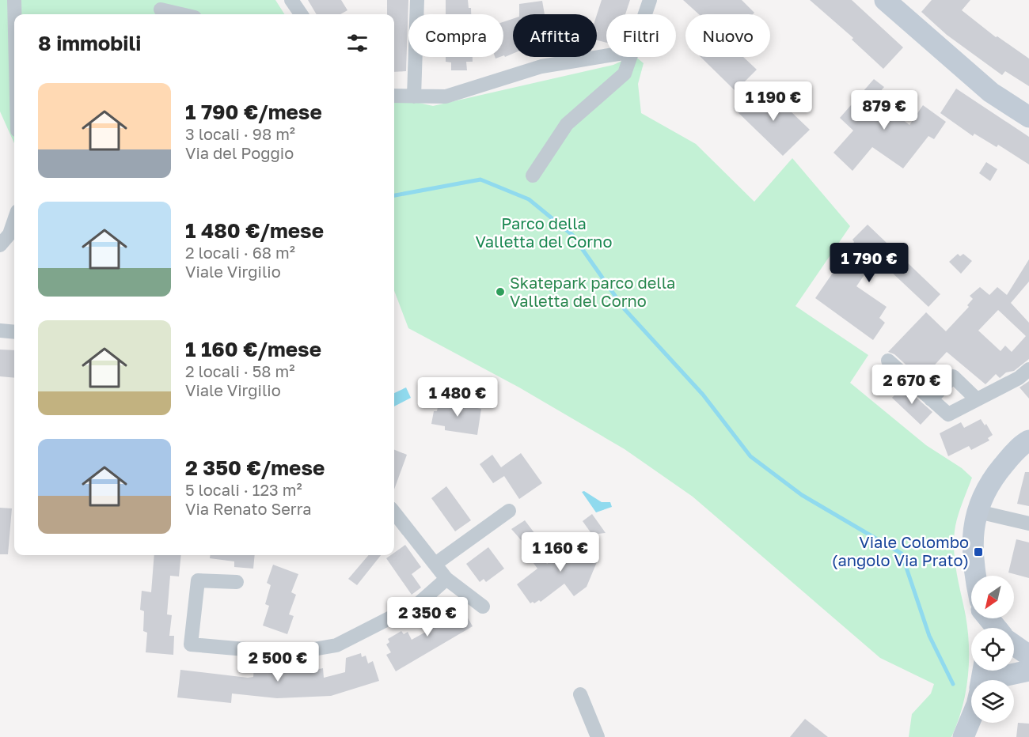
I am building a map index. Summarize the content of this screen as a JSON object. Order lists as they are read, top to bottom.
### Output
{
  "parks": ["Parco della Valletta del Corno"],
  "places": {
    "other": ["Skatepark parco della Valletta del Corno"],
    "transit": ["Viale Colombo (angolo Via Prato)"]
  },
  "north": "bottom left",
  "page": {
    "chip": [
      "Compra",
      "Affitta",
      "Filtri",
      "Nuovo"
    ],
    "heading": "8 immobili",
    "list": [
      {
        "name": "1 790 €/mese",
        "note": "3 locali · 98 m² · Via del Poggio"
      },
      {
        "name": "1 480 €/mese",
        "note": "2 locali · 68 m² · Viale Virgilio"
      },
      {
        "name": "1 160 €/mese",
        "note": "2 locali · 58 m² · Viale Virgilio"
      },
      {
        "name": "2 350 €/mese",
        "note": "5 locali · 123 m² · Via Renato Serra"
      }
    ],
    "price": [
      "1 190 €",
      "879 €",
      "1 790 €",
      "2 670 €",
      "1 480 €",
      "1 160 €",
      "2 350 €",
      "2 500 €"
    ]
  }
}
